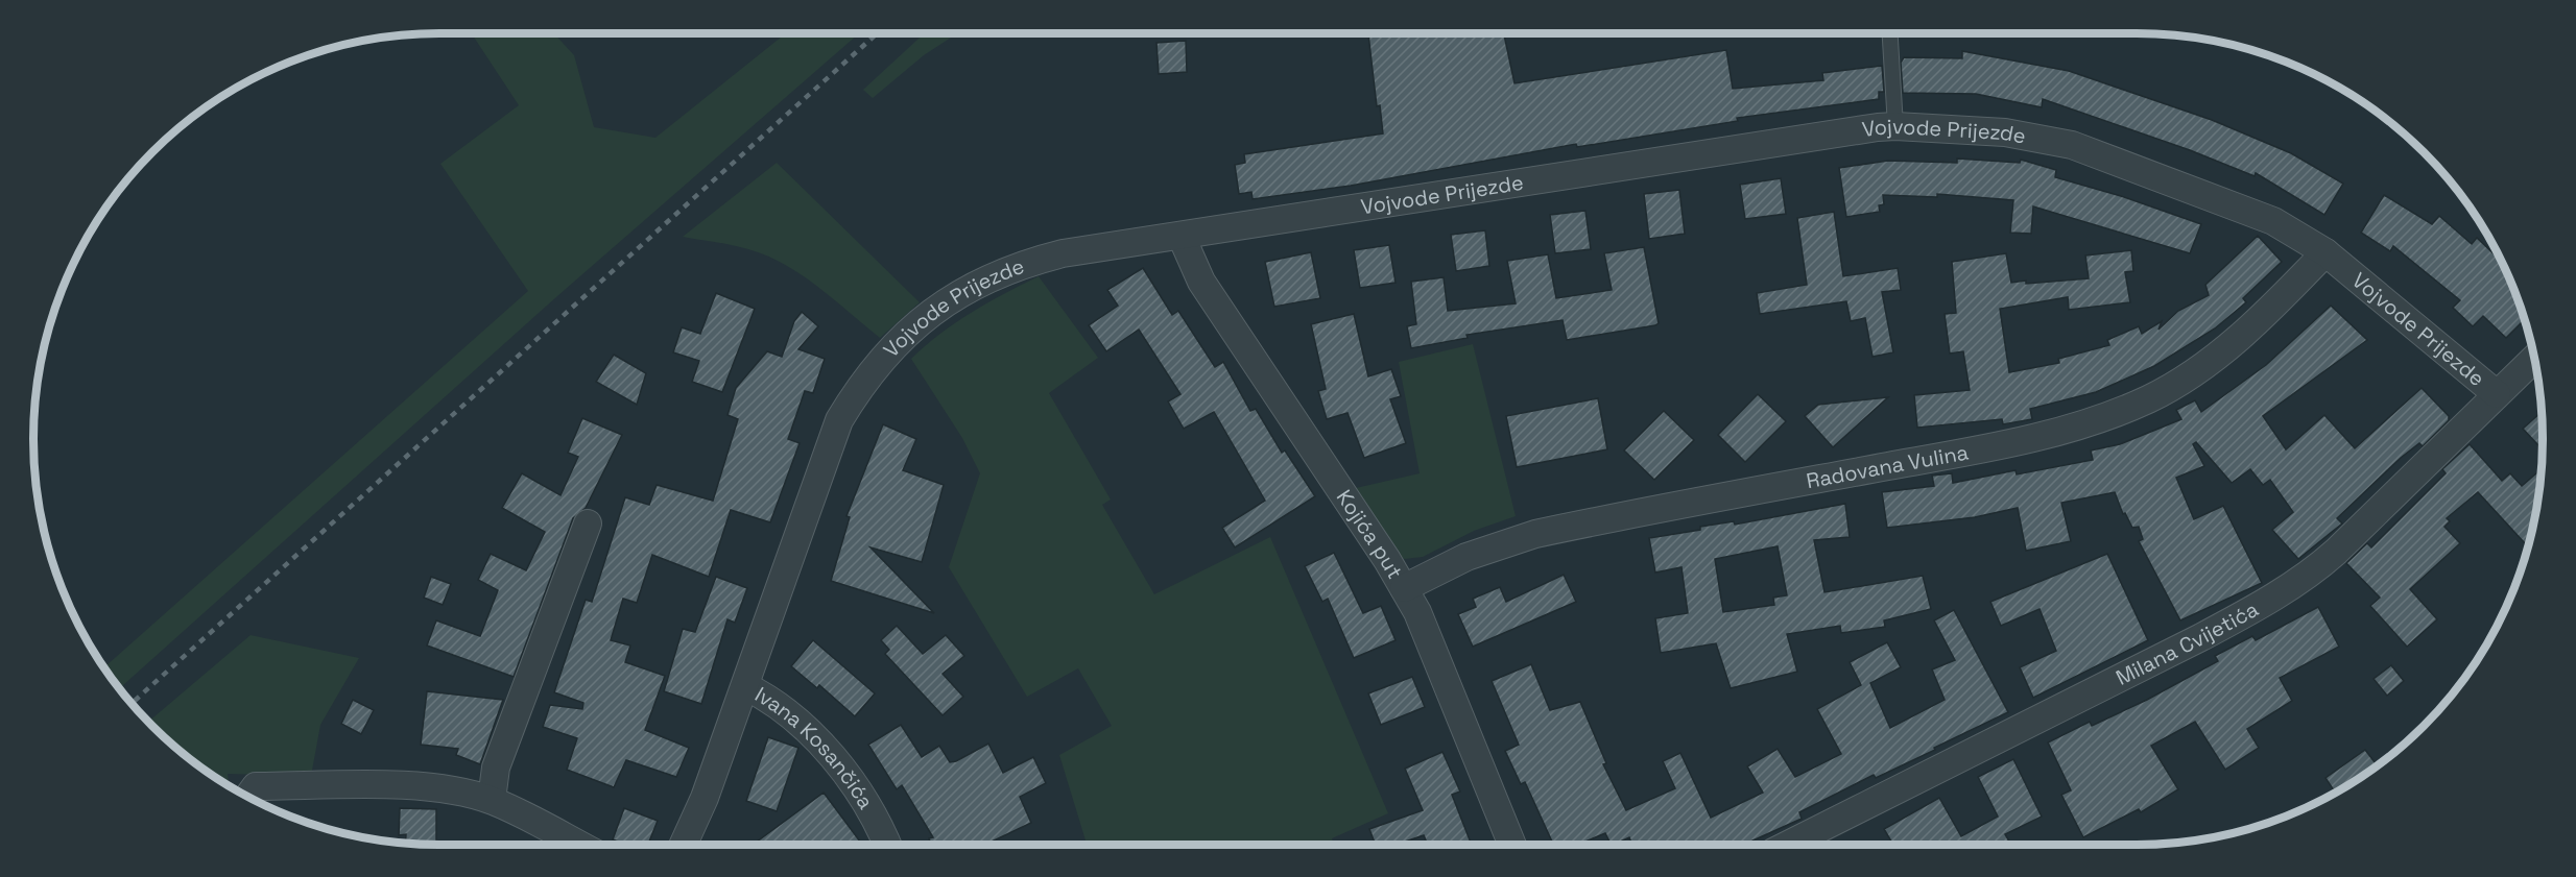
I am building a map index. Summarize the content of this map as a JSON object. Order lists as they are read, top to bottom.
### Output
{
  "streets": {
    "street": [
      "Vojvode Prijezde",
      "Radovana Vulina",
      "Kojića put",
      "Milana Cvijetića",
      "Ivana Kosančića"
    ]
  },
  "crossings": [
    ["Vojvode Prijezde", "Radovana Vulina"],
    ["Vojvode Prijezde", "Kojića put"],
    ["Vojvode Prijezde", "Milana Cvijetića"],
    ["Vojvode Prijezde", "Ivana Kosančića"],
    ["Radovana Vulina", "Kojića put"]
  ]
}
